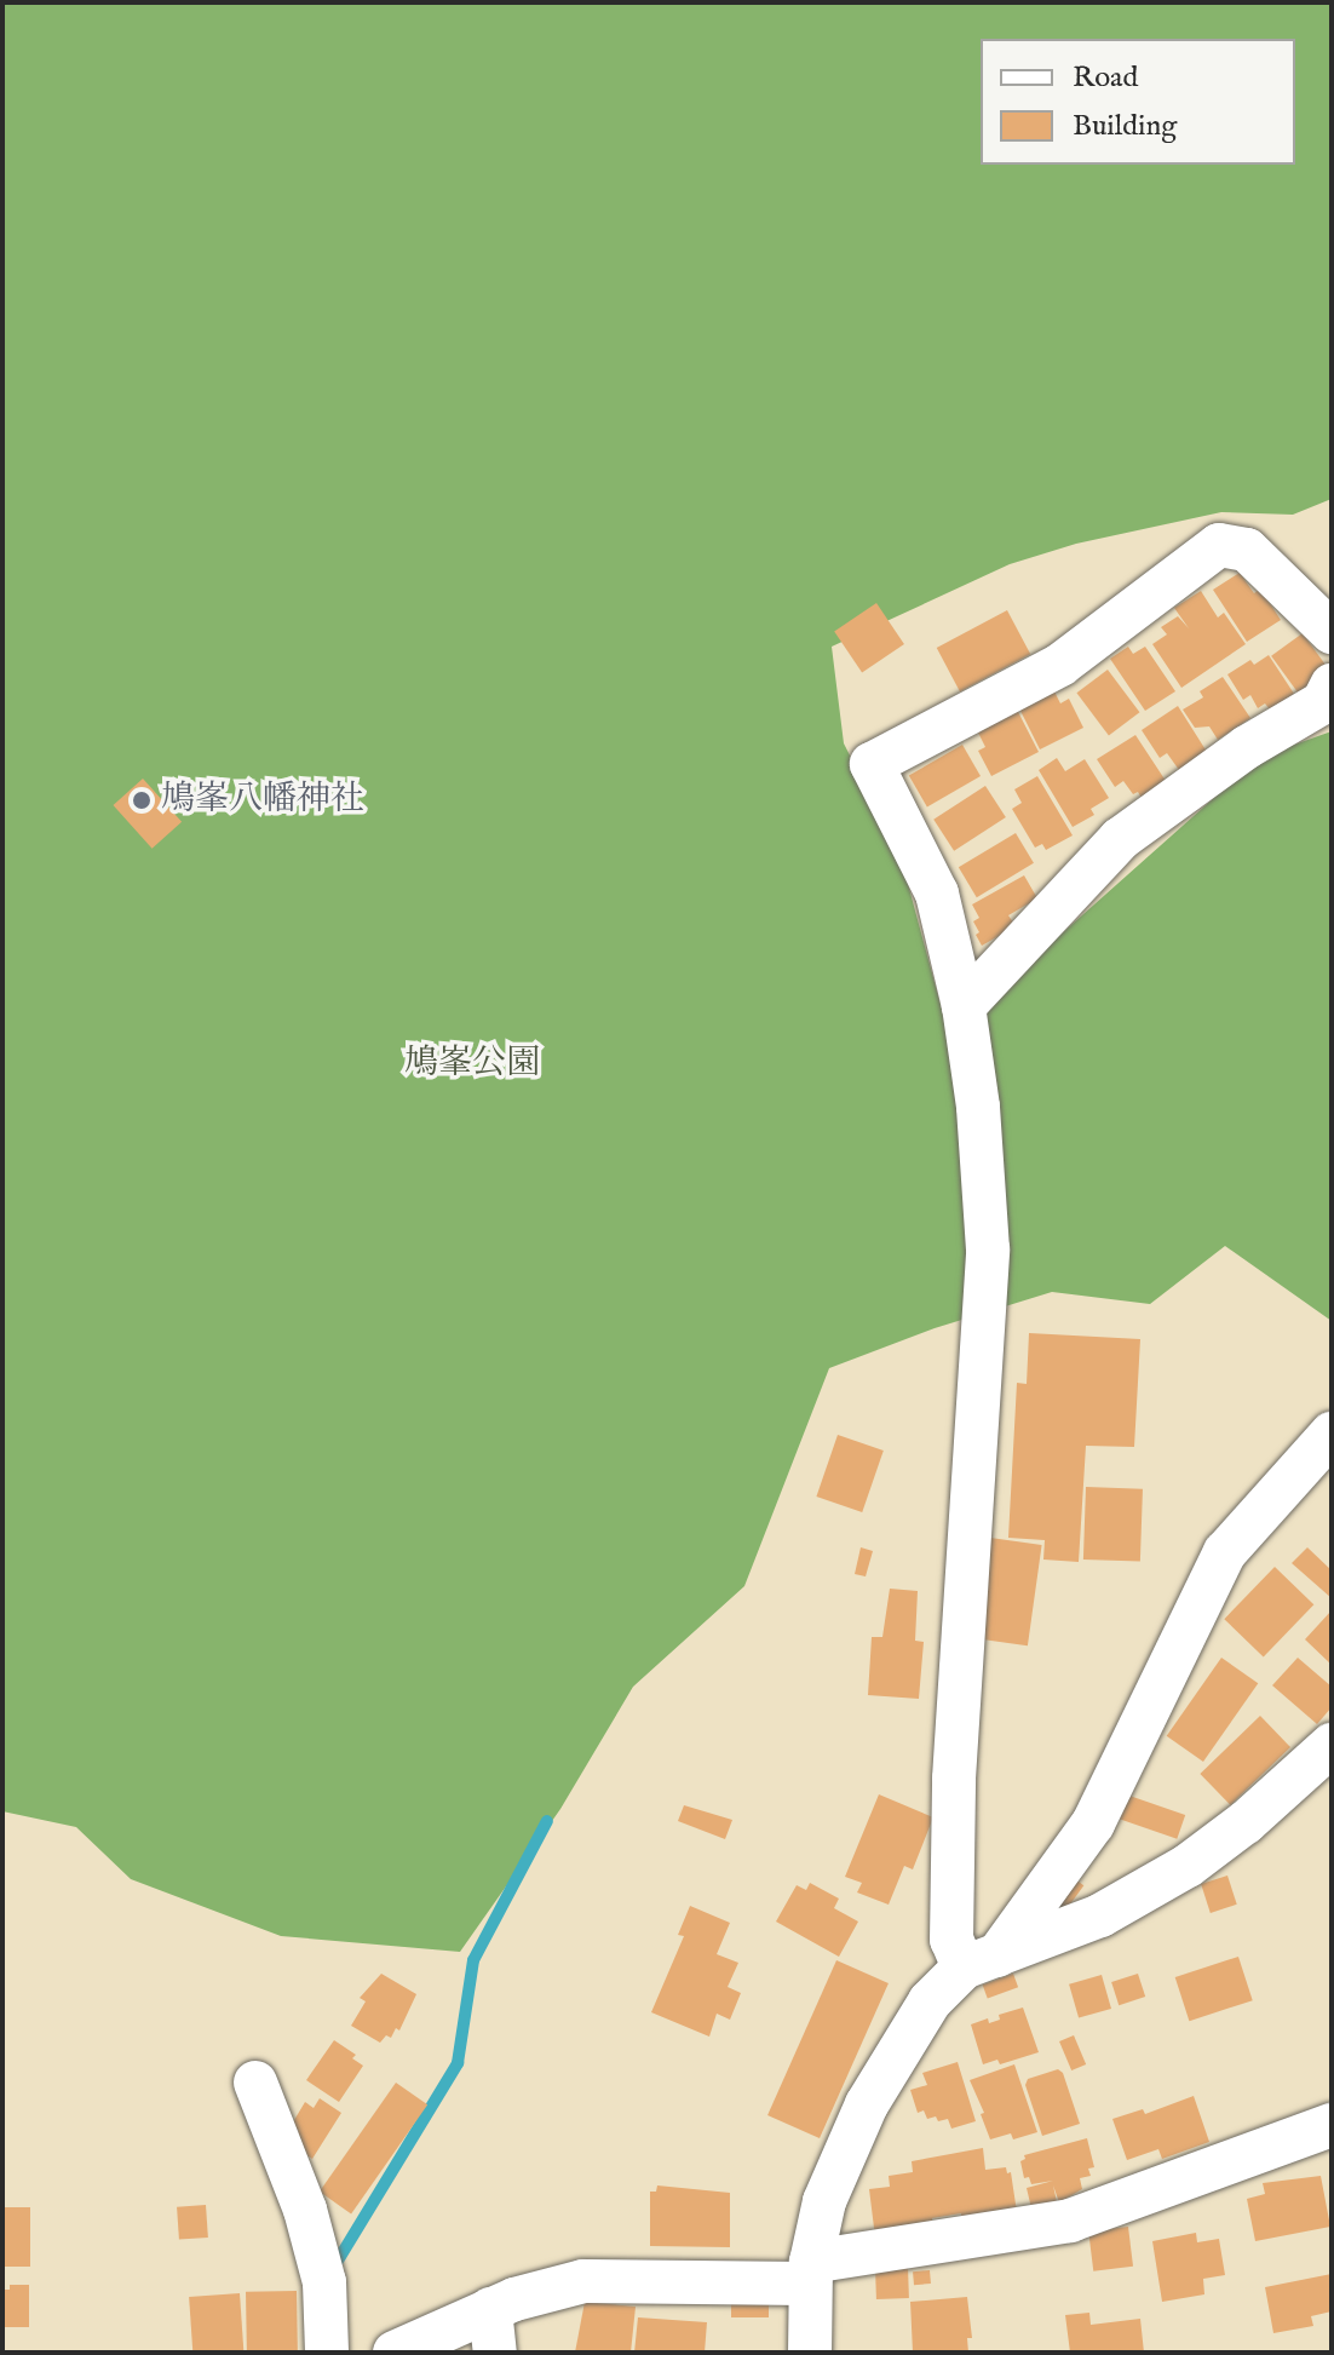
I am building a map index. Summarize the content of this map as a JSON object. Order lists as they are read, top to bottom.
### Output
{
  "parks": ["鳩峯公園"],
  "places": ["鳩峯八幡神社"],
  "legend": ["Road", "Building"]
}
